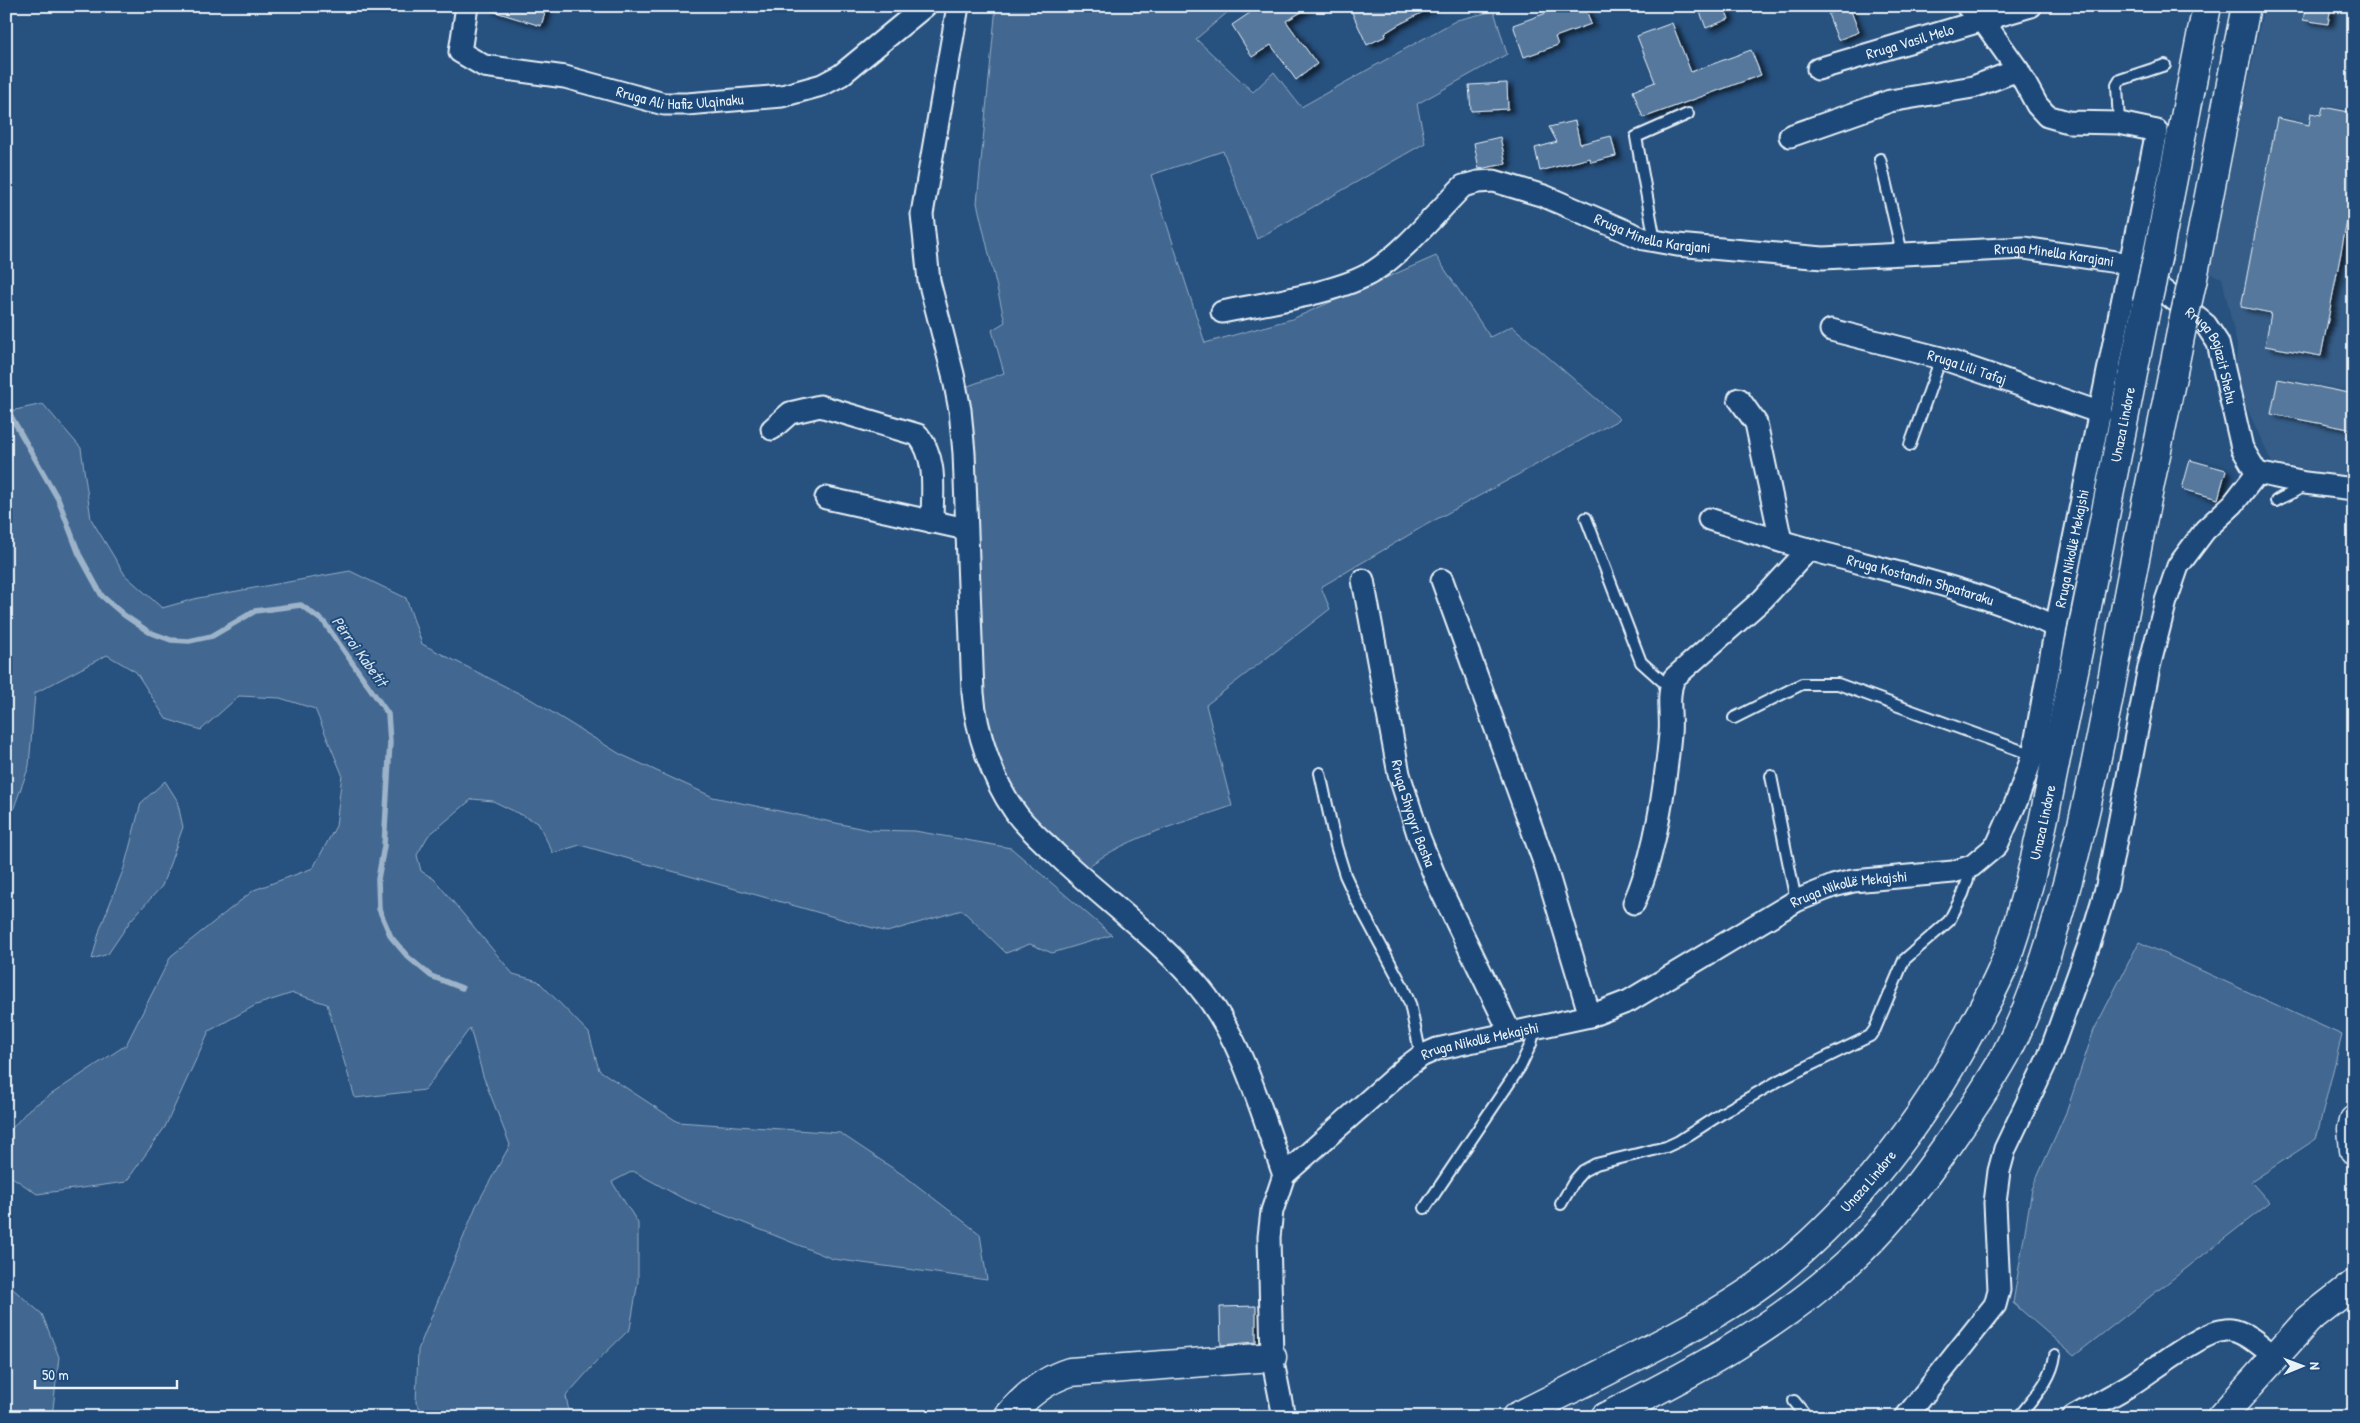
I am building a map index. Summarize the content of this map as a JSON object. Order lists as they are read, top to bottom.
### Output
{
  "streets": {
    "main road": ["Unaza Lindore"],
    "street": [
      "Rruga Vasil Melo",
      "Rruga Ali Hafiz Ulqinaku",
      "Rruga Minella Karajani",
      "Rruga Bajazit Shehu",
      "Rruga Lili Tafaj",
      "Rruga Nikollë Mekajshi",
      "Rruga Kostandin Shpataraku",
      "Rruga Shyqyri Basha"
    ]
  },
  "crossings": [
    ["Rruga Minella Karajani", "Rruga Bajazit Shehu"],
    ["Rruga Minella Karajani", "Rruga Nikollë Mekajshi"],
    ["Rruga Bajazit Shehu", "Rruga Nikollë Mekajshi"],
    ["Rruga Lili Tafaj", "Rruga Nikollë Mekajshi"],
    ["Rruga Nikollë Mekajshi", "Rruga Kostandin Shpataraku"],
    ["Rruga Nikollë Mekajshi", "Rruga Shyqyri Basha"]
  ],
  "water": ["Përroi Kabetit"],
  "scale_bar": "50 m",
  "north": "right"
}
